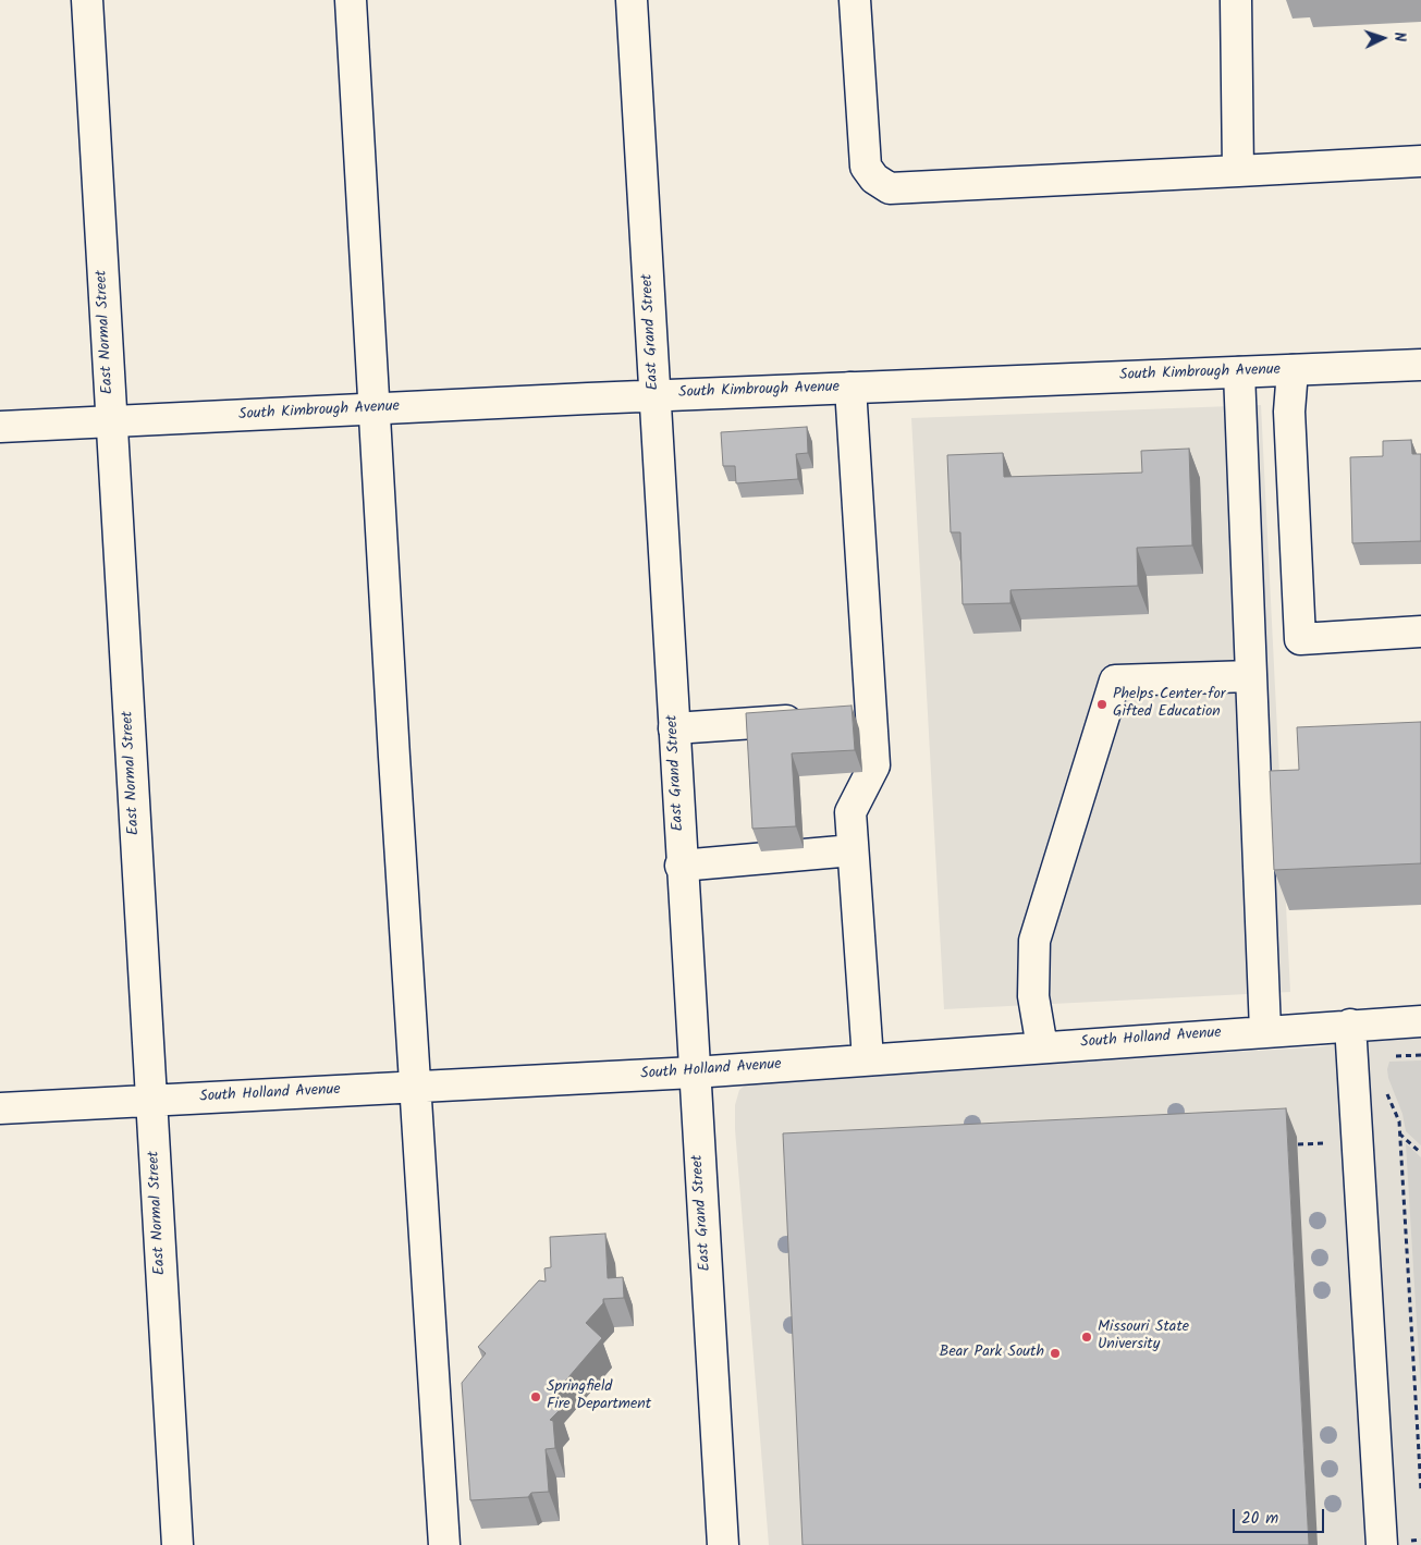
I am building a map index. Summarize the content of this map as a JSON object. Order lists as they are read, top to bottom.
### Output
{
  "streets": {
    "main road": [
      "East Normal Street",
      "East Grand Street",
      "South Kimbrough Avenue",
      "South Holland Avenue"
    ]
  },
  "crossings": [
    ["East Normal Street", "South Kimbrough Avenue"],
    ["East Normal Street", "South Holland Avenue"],
    ["East Grand Street", "South Kimbrough Avenue"],
    ["East Grand Street", "South Holland Avenue"]
  ],
  "places": [
    "Phelps Center for Gifted Education",
    "Missouri State University",
    "Bear Park South",
    "Springfield Fire Department"
  ],
  "scale_bar": "20 m",
  "north": "right"
}
